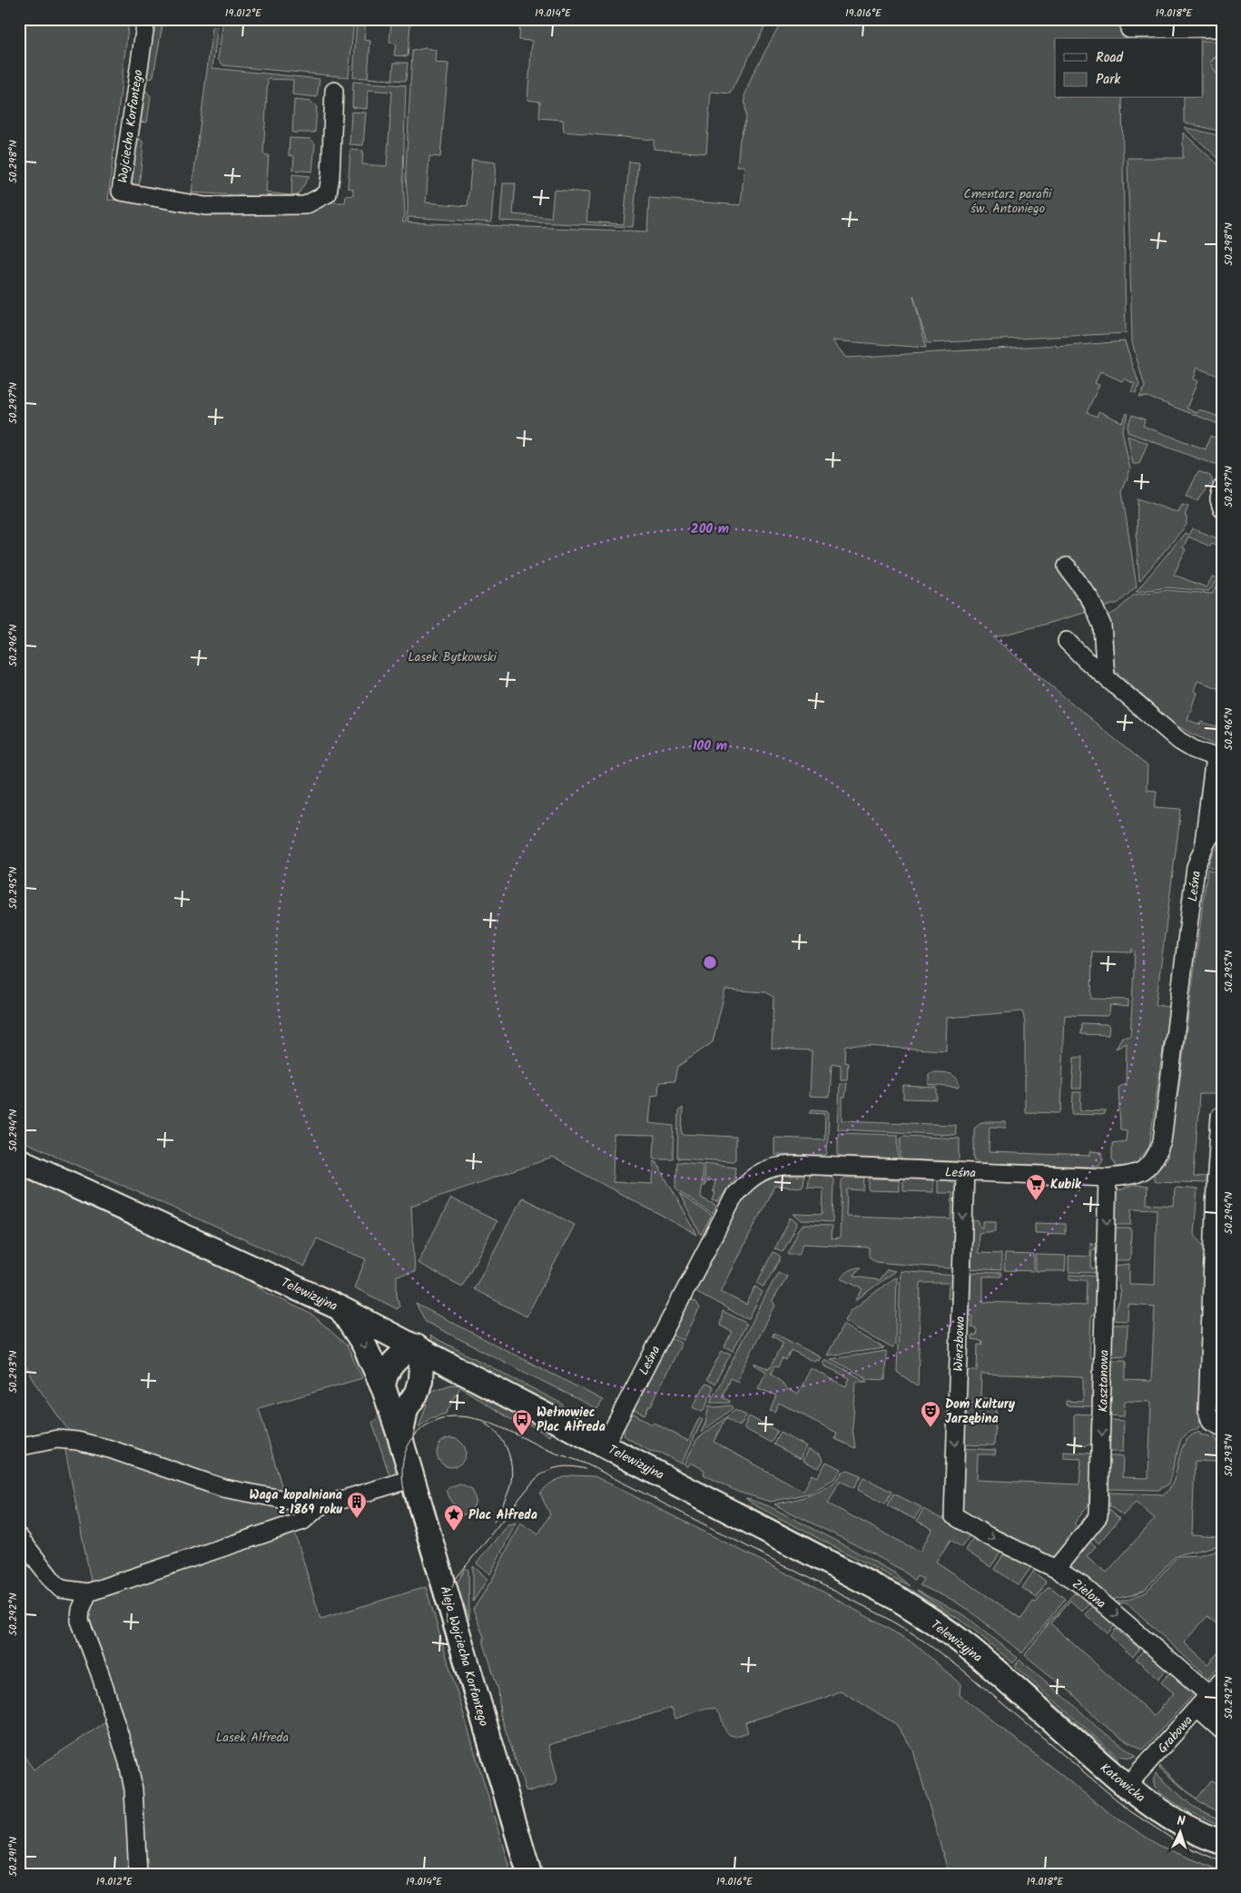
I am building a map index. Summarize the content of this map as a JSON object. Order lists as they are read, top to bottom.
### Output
{
  "streets": {
    "main road": ["Telewizyjna", "Aleja Wojciecha Korfantego", "Katowicka"],
    "street": [
      "Wojciecha Korfantego",
      "Leśna",
      "Wierzbowa",
      "Kasztanowa",
      "Zielona",
      "Grabowa"
    ]
  },
  "crossings": [
    ["Leśna", "Telewizyjna"],
    ["Leśna", "Wierzbowa"],
    ["Leśna", "Kasztanowa"],
    ["Telewizyjna", "Aleja Wojciecha Korfantego"],
    ["Telewizyjna", "Katowicka"],
    ["Wierzbowa", "Zielona"],
    ["Kasztanowa", "Zielona"],
    ["Zielona", "Grabowa"],
    ["Grabowa", "Katowicka"]
  ],
  "one_way": ["Wierzbowa", "Zielona"],
  "parks": ["Cmentarz parafii św. Antoniego", "Lasek Bytkowski", "Lasek Alfreda"],
  "places": {
    "supermarket": ["Kubik"],
    "theatre": ["Dom Kultury Jarzębina"],
    "bus stop": ["Wełnowiec Plac Alfreda"],
    "building": ["Waga kopalniana z 1869 roku"],
    "place": ["Plac Alfreda"]
  },
  "legend": ["Road", "Park"],
  "north": "top",
  "coordinates": [
    "19.012°E",
    "19.014°E",
    "19.016°E",
    "19.018°E",
    "50.298°N",
    "50.297°N",
    "50.296°N",
    "50.295°N",
    "50.294°N",
    "50.293°N",
    "50.292°N",
    "50.291°N"
  ],
  "rings": ["200 m", "100 m"]
}
